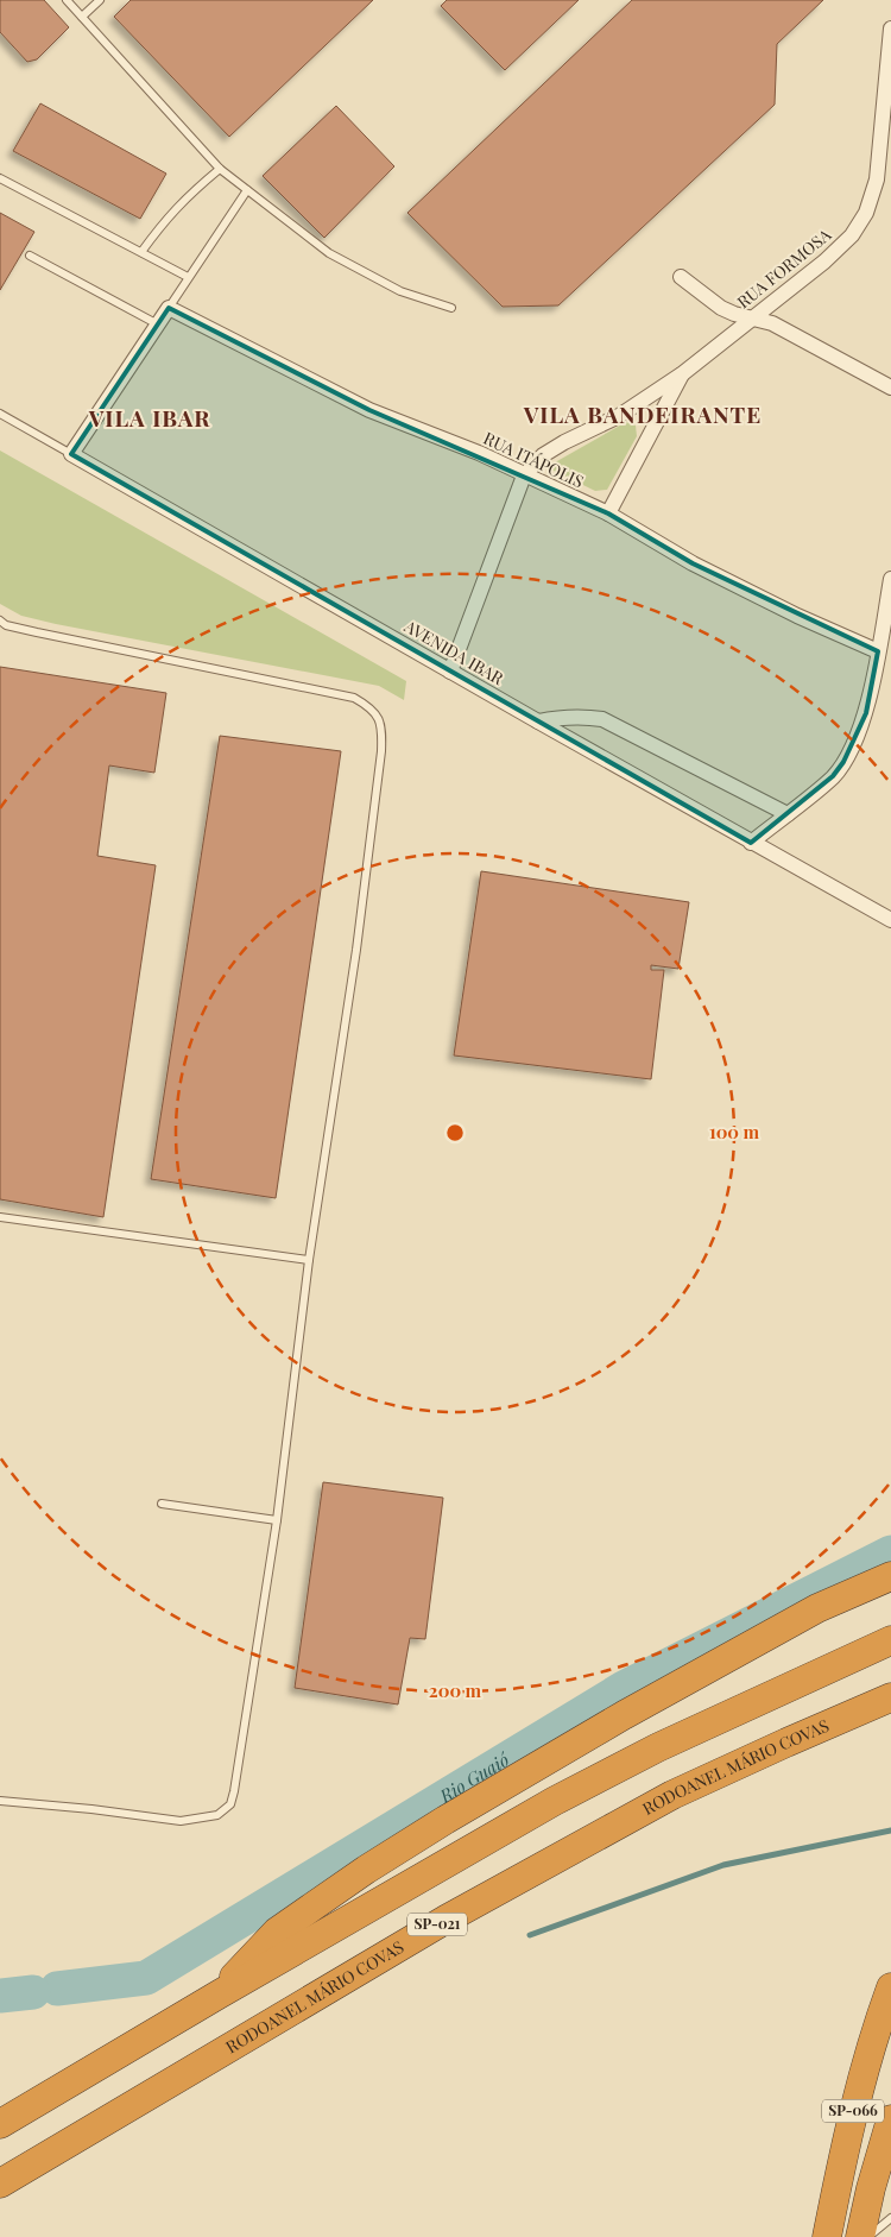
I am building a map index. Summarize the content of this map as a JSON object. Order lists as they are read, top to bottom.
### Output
{
  "streets": {
    "highway": ["RODOANEL MÁRIO COVAS", "SP-021", "SP-066"],
    "street": ["RUA FORMOSA", "RUA ITÁPOLIS", "AVENIDA IBAR"]
  },
  "crossings": [
    ["RUA FORMOSA", "RUA ITÁPOLIS"]
  ],
  "districts": ["VILA BANDEIRANTE", "VILA IBAR"],
  "water": ["Rio Guaió"],
  "rings": ["100 m", "200 m"]
}
